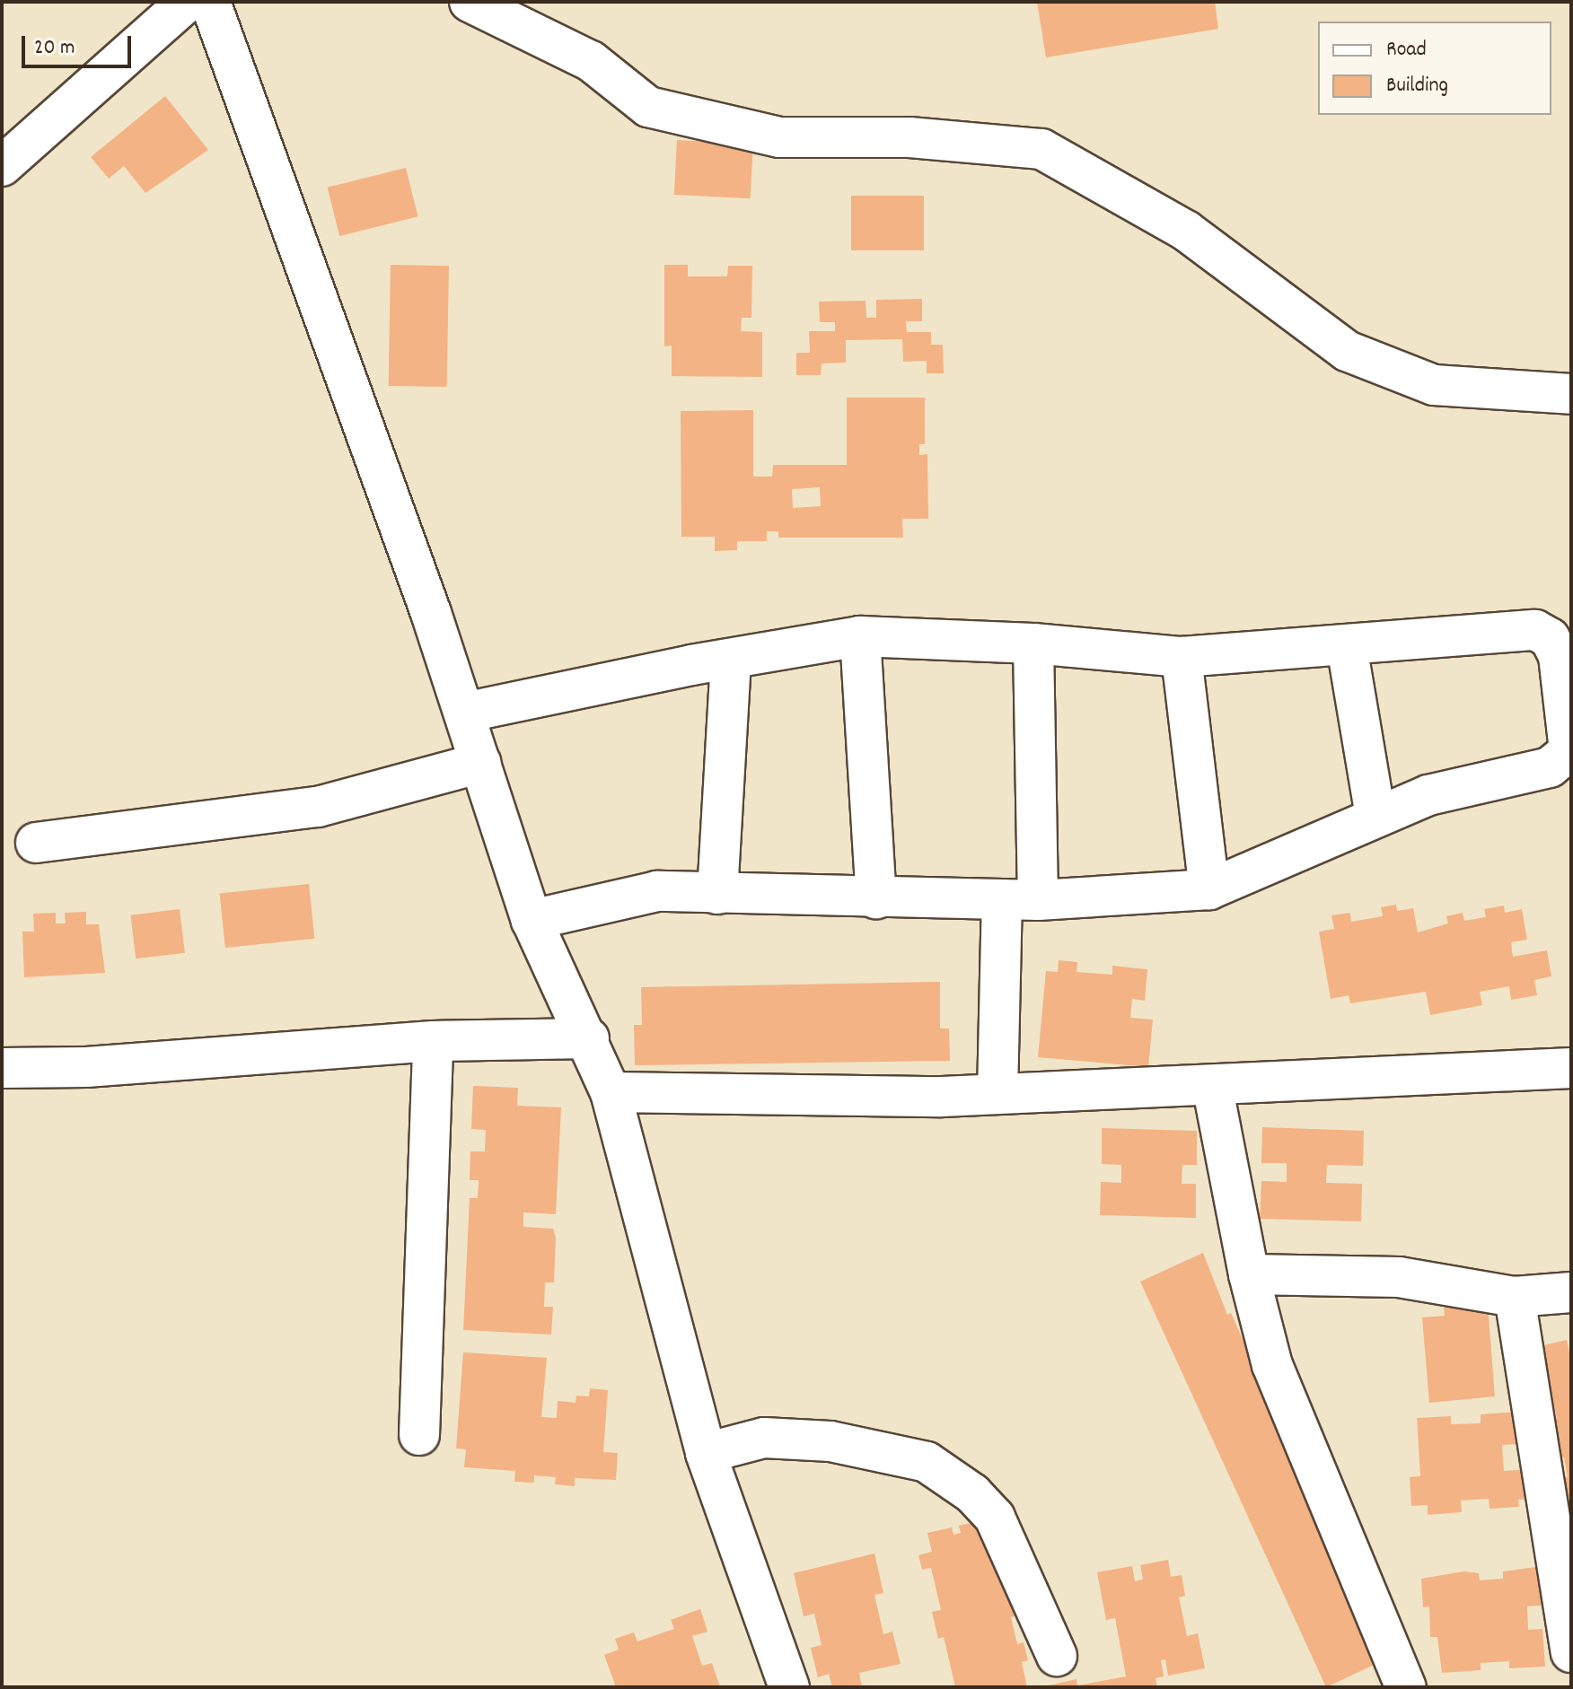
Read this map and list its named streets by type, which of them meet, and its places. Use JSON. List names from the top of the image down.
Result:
{
  "legend": ["Road", "Building"],
  "scale_bar": "20 m"
}
